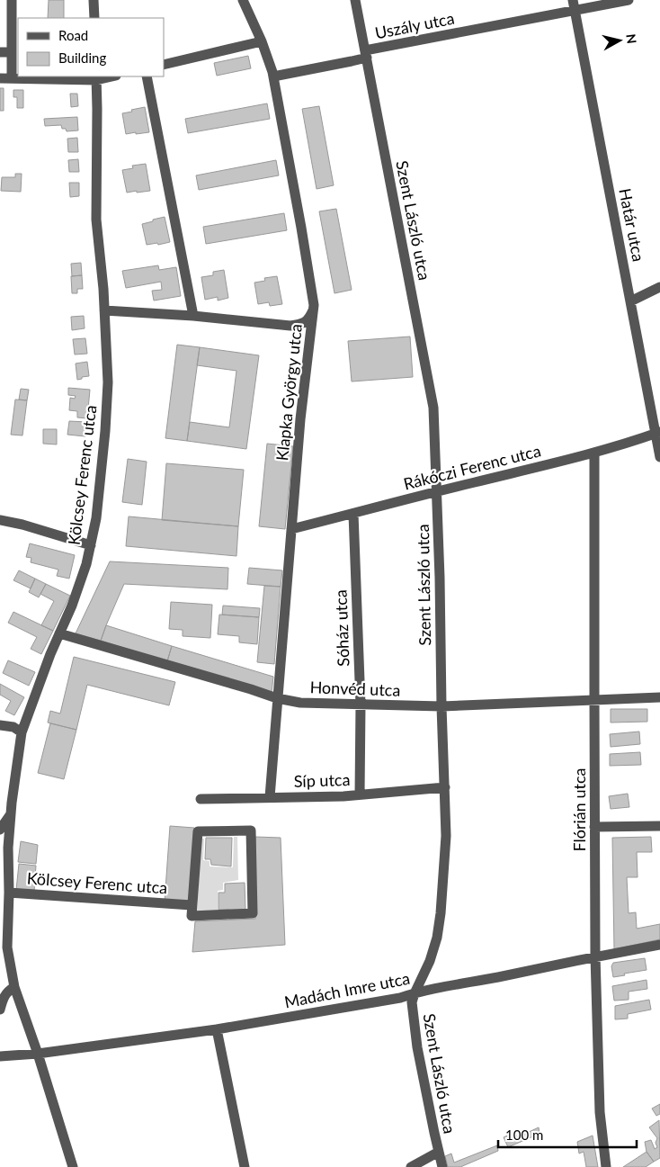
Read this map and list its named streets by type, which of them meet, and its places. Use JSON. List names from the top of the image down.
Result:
{
  "streets": {
    "street": [
      "Uszály utca",
      "Szent László utca",
      "Határ utca",
      "Klapka György utca",
      "Rákóczi Ferenc utca",
      "Kölcsey Ferenc utca",
      "Sóház utca",
      "Honvéd utca",
      "Síp utca",
      "Flórián utca",
      "Madách Imre utca"
    ]
  },
  "crossings": [
    ["Uszály utca", "Szent László utca"],
    ["Uszály utca", "Határ utca"],
    ["Uszály utca", "Klapka György utca"],
    ["Szent László utca", "Rákóczi Ferenc utca"],
    ["Szent László utca", "Honvéd utca"],
    ["Szent László utca", "Síp utca"],
    ["Szent László utca", "Madách Imre utca"],
    ["Határ utca", "Rákóczi Ferenc utca"],
    ["Klapka György utca", "Rákóczi Ferenc utca"],
    ["Klapka György utca", "Honvéd utca"],
    ["Klapka György utca", "Síp utca"],
    ["Rákóczi Ferenc utca", "Sóház utca"],
    ["Rákóczi Ferenc utca", "Flórián utca"],
    ["Kölcsey Ferenc utca", "Honvéd utca"],
    ["Kölcsey Ferenc utca", "Madách Imre utca"],
    ["Sóház utca", "Honvéd utca"],
    ["Sóház utca", "Síp utca"],
    ["Honvéd utca", "Flórián utca"],
    ["Flórián utca", "Madách Imre utca"]
  ],
  "legend": ["Road", "Building"],
  "scale_bar": "100 m",
  "north": "right"
}
